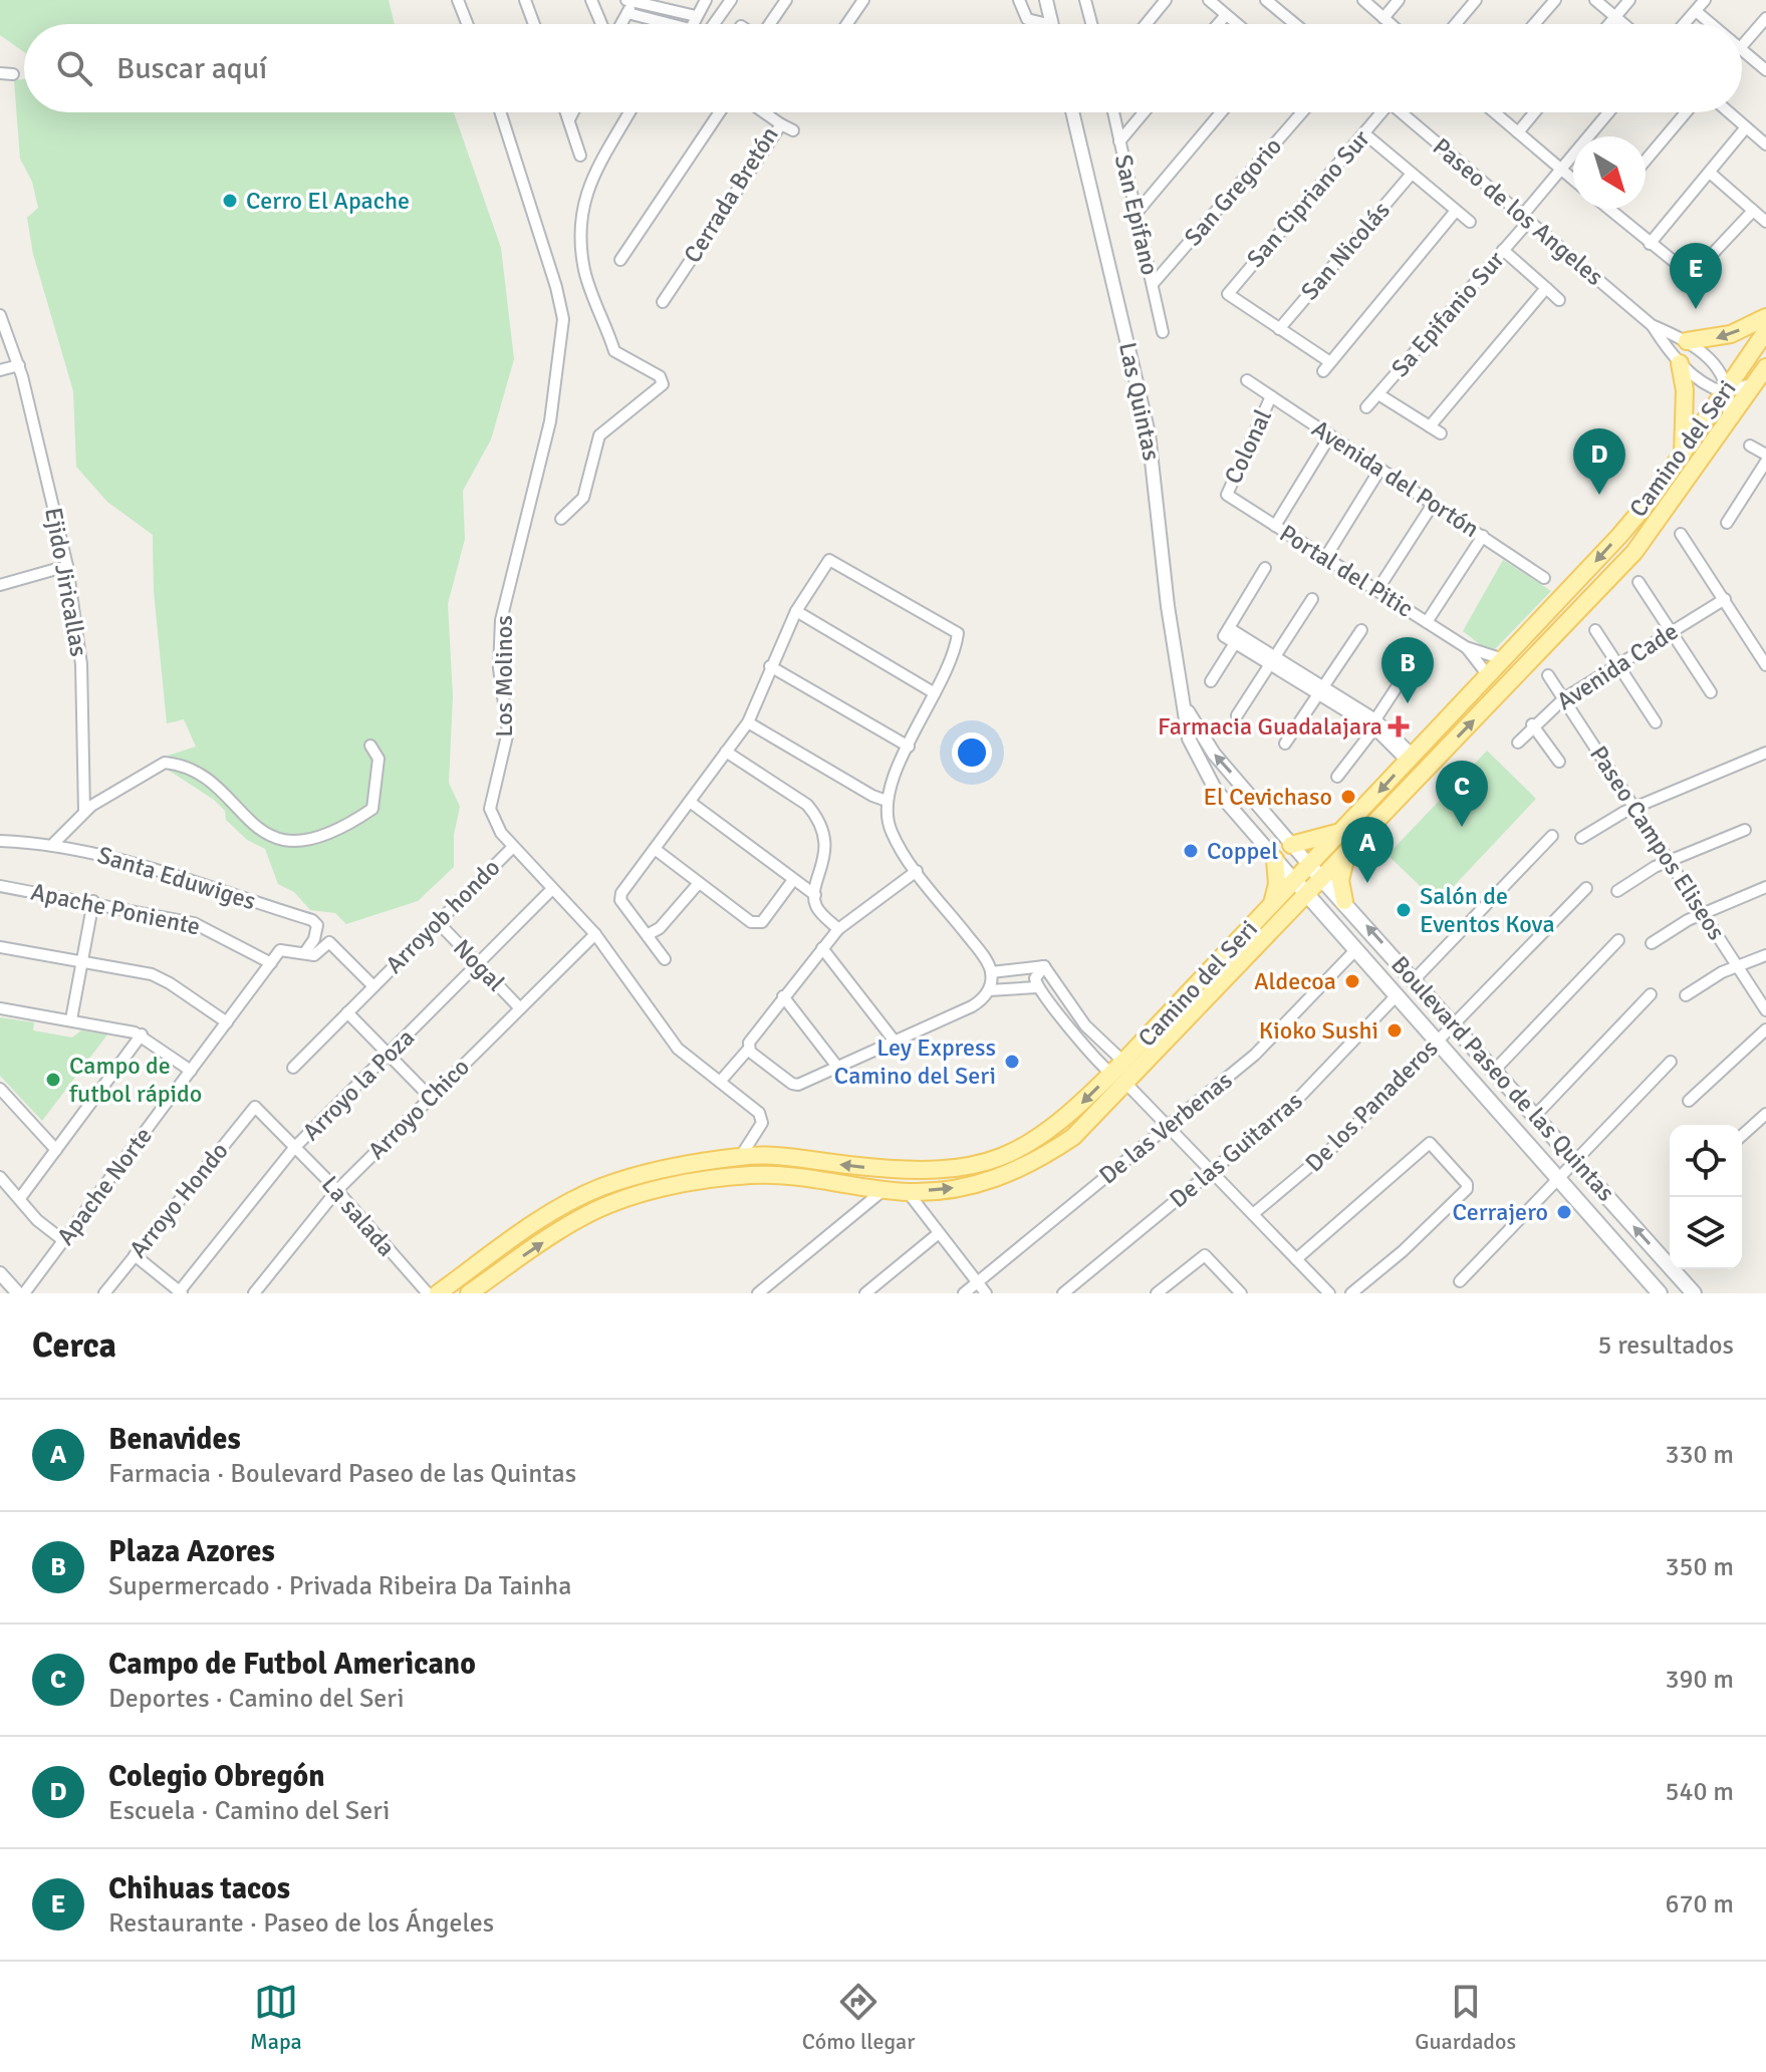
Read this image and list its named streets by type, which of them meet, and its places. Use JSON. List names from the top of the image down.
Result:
{
  "streets": {
    "main road": ["Camino del Seri", "Boulevard Paseo de las Quintas"],
    "street": [
      "San Gregorio",
      "Cerrada Bretón",
      "San Cipriano Sur",
      "Paseo de los Angeles",
      "San Epifano",
      "San Nicolás",
      "Sa Epifanio Sur",
      "Las Quintas",
      "Colonal",
      "Avenida del Portón",
      "Portal del Pitic",
      "Ejido Jiricallas",
      "Avenida Cade",
      "Los Molinos",
      "Paseo Campos Eliseos",
      "Santa Eduwiges",
      "Apache Poniente",
      "Arroyob hondo",
      "Nogal",
      "Arroyo la Poza",
      "De los Panaderos",
      "Arroyo Chico",
      "De las Verbenas",
      "De las Guitarras",
      "Apache Norte",
      "Arroyo Hondo",
      "La salada"
    ]
  },
  "crossings": [
    ["San Gregorio", "San Epifano"],
    ["San Cipriano Sur", "San Nicolás"],
    ["Paseo de los Angeles", "Sa Epifanio Sur"],
    ["Las Quintas", "Camino del Seri"],
    ["Las Quintas", "Boulevard Paseo de las Quintas"],
    ["Colonal", "Avenida del Portón"],
    ["Colonal", "Portal del Pitic"],
    ["Camino del Seri", "Portal del Pitic"],
    ["Camino del Seri", "Los Molinos"],
    ["Camino del Seri", "Boulevard Paseo de las Quintas"],
    ["Avenida Cade", "Paseo Campos Eliseos"],
    ["Los Molinos", "Arroyob hondo"],
    ["Los Molinos", "Arroyo la Poza"],
    ["Los Molinos", "Arroyo Chico"],
    ["Apache Poniente", "Apache Norte"],
    ["Arroyob hondo", "Nogal"],
    ["Nogal", "Arroyo la Poza"],
    ["Nogal", "Arroyo Chico"],
    ["Boulevard Paseo de las Quintas", "De los Panaderos"],
    ["Boulevard Paseo de las Quintas", "De las Verbenas"],
    ["Boulevard Paseo de las Quintas", "De las Guitarras"],
    ["Arroyo la Poza", "La salada"],
    ["Arroyo Chico", "La salada"],
    ["Arroyo Hondo", "La salada"]
  ],
  "places": {
    "other": [
      "Cerro El Apache",
      "El Cevichaso",
      "Coppel",
      "Salón de Eventos Kova",
      "Aldecoa",
      "Kioko Sushi",
      "Ley Express Camino del Seri",
      "Campo de futbol rápido",
      "Cerrajero"
    ],
    "health": ["Farmacia Guadalajara"]
  },
  "north": "bottom right",
  "page": {
    "search": "Buscar aquí",
    "pins": [
      "E",
      "D",
      "B",
      "C",
      "A"
    ],
    "heading": ["Cerca", "5 resultados"],
    "list": [
      {
        "mark": "A",
        "name": "Benavides",
        "note": "Farmacia · Boulevard Paseo de las Quintas",
        "value": "330 m"
      },
      {
        "mark": "B",
        "name": "Plaza Azores",
        "note": "Supermercado · Privada Ribeira Da Tainha",
        "value": "350 m"
      },
      {
        "mark": "C",
        "name": "Campo de Futbol Americano",
        "note": "Deportes · Camino del Seri",
        "value": "390 m"
      },
      {
        "mark": "D",
        "name": "Colegio Obregón",
        "note": "Escuela · Camino del Seri",
        "value": "540 m"
      },
      {
        "mark": "E",
        "name": "Chihuas tacos",
        "note": "Restaurante · Paseo de los Ángeles",
        "value": "670 m"
      }
    ],
    "nav": ["Mapa", "Cómo llegar", "Guardados"]
  }
}
